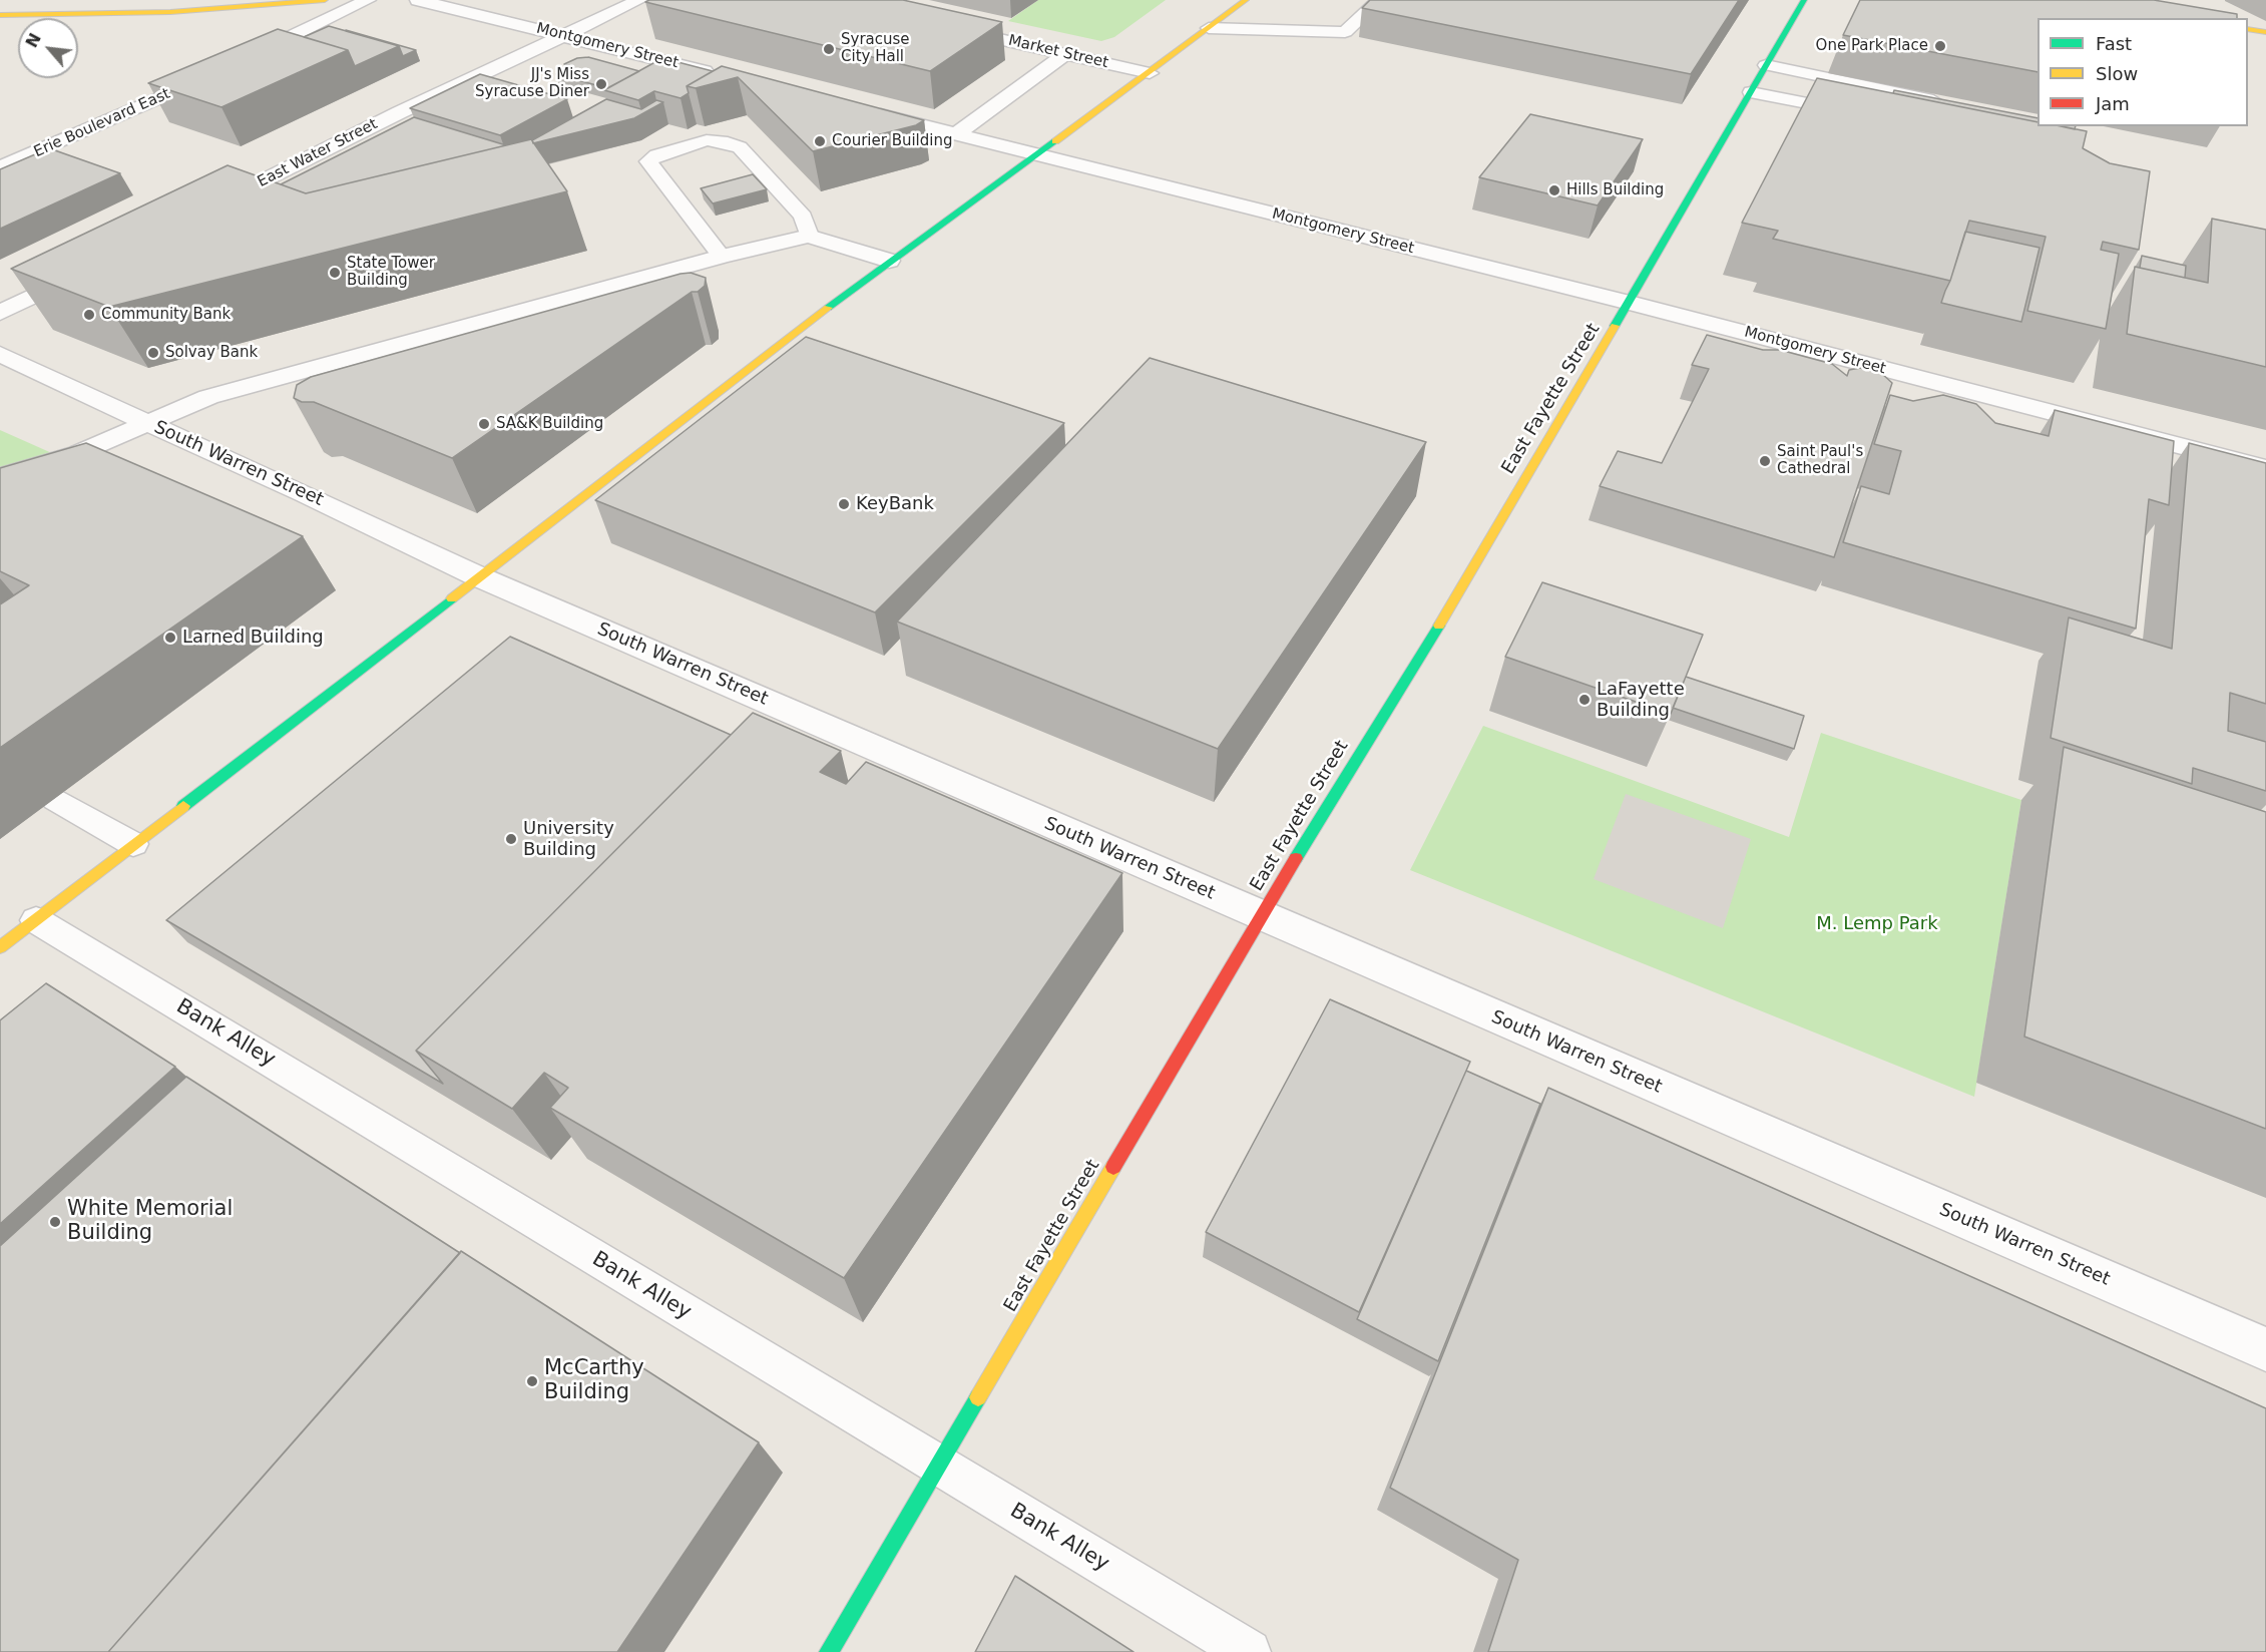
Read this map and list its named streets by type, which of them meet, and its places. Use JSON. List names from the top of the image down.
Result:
{
  "streets": {
    "street": [
      "Montgomery Street",
      "Market Street",
      "Erie Boulevard East",
      "East Water Street",
      "East Fayette Street",
      "South Warren Street"
    ],
    "lane": ["Bank Alley"]
  },
  "crossings": [
    ["Montgomery Street", "East Water Street"],
    ["Montgomery Street", "East Fayette Street"],
    ["East Fayette Street", "South Warren Street"],
    ["East Fayette Street", "Bank Alley"]
  ],
  "parks": ["M. Lemp Park"],
  "places": [
    "One Park Place",
    "Syracuse City Hall",
    "JJ's Miss Syracuse Diner",
    "Courier Building",
    "Hills Building",
    "State Tower Building",
    "Community Bank",
    "Solvay Bank",
    "SA&K Building",
    "Saint Paul's Cathedral",
    "KeyBank",
    "Larned Building",
    "LaFayette Building",
    "University Building",
    "White Memorial Building",
    "McCarthy Building"
  ],
  "legend": ["Fast", "Slow", "Jam"],
  "north": "top left"
}
